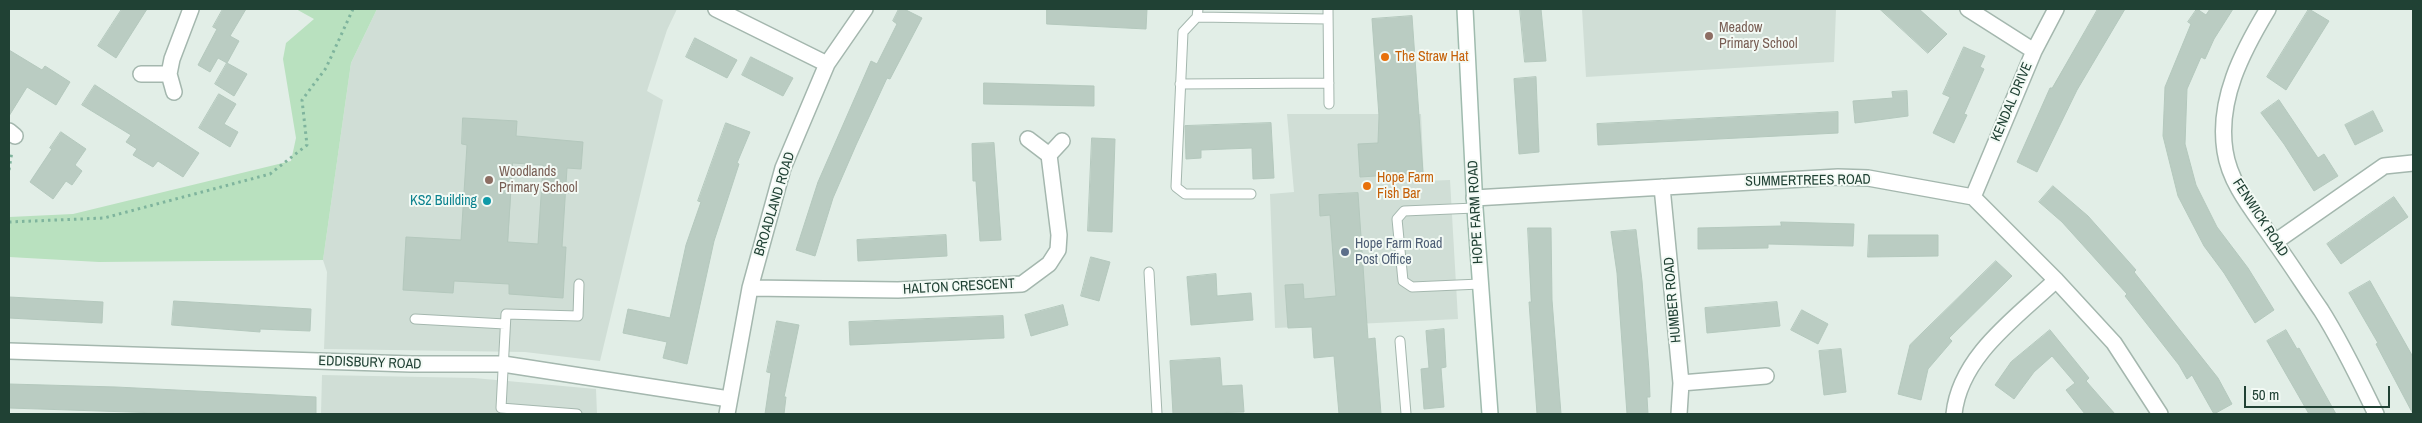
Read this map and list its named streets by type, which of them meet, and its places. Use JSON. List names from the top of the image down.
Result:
{
  "streets": {
    "street": [
      "KENDAL DRIVE",
      "SUMMERTREES ROAD",
      "BROADLAND ROAD",
      "HOPE FARM ROAD",
      "FENWICK ROAD",
      "HALTON CRESCENT",
      "HUMBER ROAD",
      "EDDISBURY ROAD"
    ]
  },
  "crossings": [
    ["KENDAL DRIVE", "SUMMERTREES ROAD"],
    ["SUMMERTREES ROAD", "HOPE FARM ROAD"],
    ["SUMMERTREES ROAD", "HUMBER ROAD"],
    ["BROADLAND ROAD", "HALTON CRESCENT"],
    ["BROADLAND ROAD", "EDDISBURY ROAD"]
  ],
  "places": [
    "Meadow Primary School",
    "The Straw Hat",
    "Woodlands Primary School",
    "Hope Farm Fish Bar",
    "KS2 Building",
    "Hope Farm Road Post Office"
  ],
  "scale_bar": "50 m"
}
